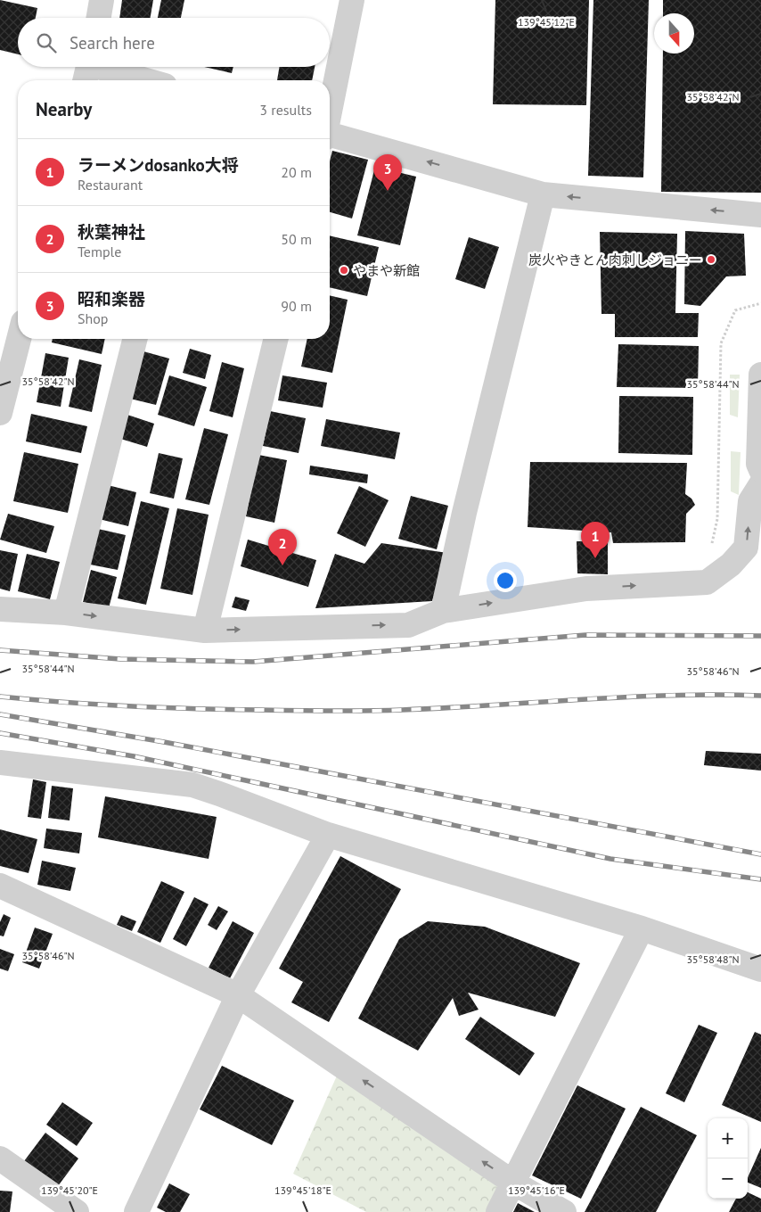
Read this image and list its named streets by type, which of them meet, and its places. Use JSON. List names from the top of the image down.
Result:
{
  "places": ["炭火やきとん肉刺しジョニー", "やまや新館"],
  "north": "bottom",
  "page": {
    "search": "Search here",
    "heading": ["Nearby", "3 results"],
    "list": [
      {
        "mark": "1",
        "name": "ラーメンdosanko大将",
        "note": "Restaurant",
        "value": "20 m"
      },
      {
        "mark": "2",
        "name": "秋葉神社",
        "note": "Temple",
        "value": "50 m"
      },
      {
        "mark": "3",
        "name": "昭和楽器",
        "note": "Shop",
        "value": "90 m"
      }
    ],
    "pins": ["3", "1", "2"],
    "map_buttons": ["+", "−"]
  },
  "coordinates": [
    "139°45'12\"E",
    "35°58'42\"N",
    "35°58'44\"N",
    "35°58'46\"N",
    "35°58'48\"N",
    "139°45'20\"E",
    "139°45'18\"E",
    "139°45'16\"E"
  ]
}
